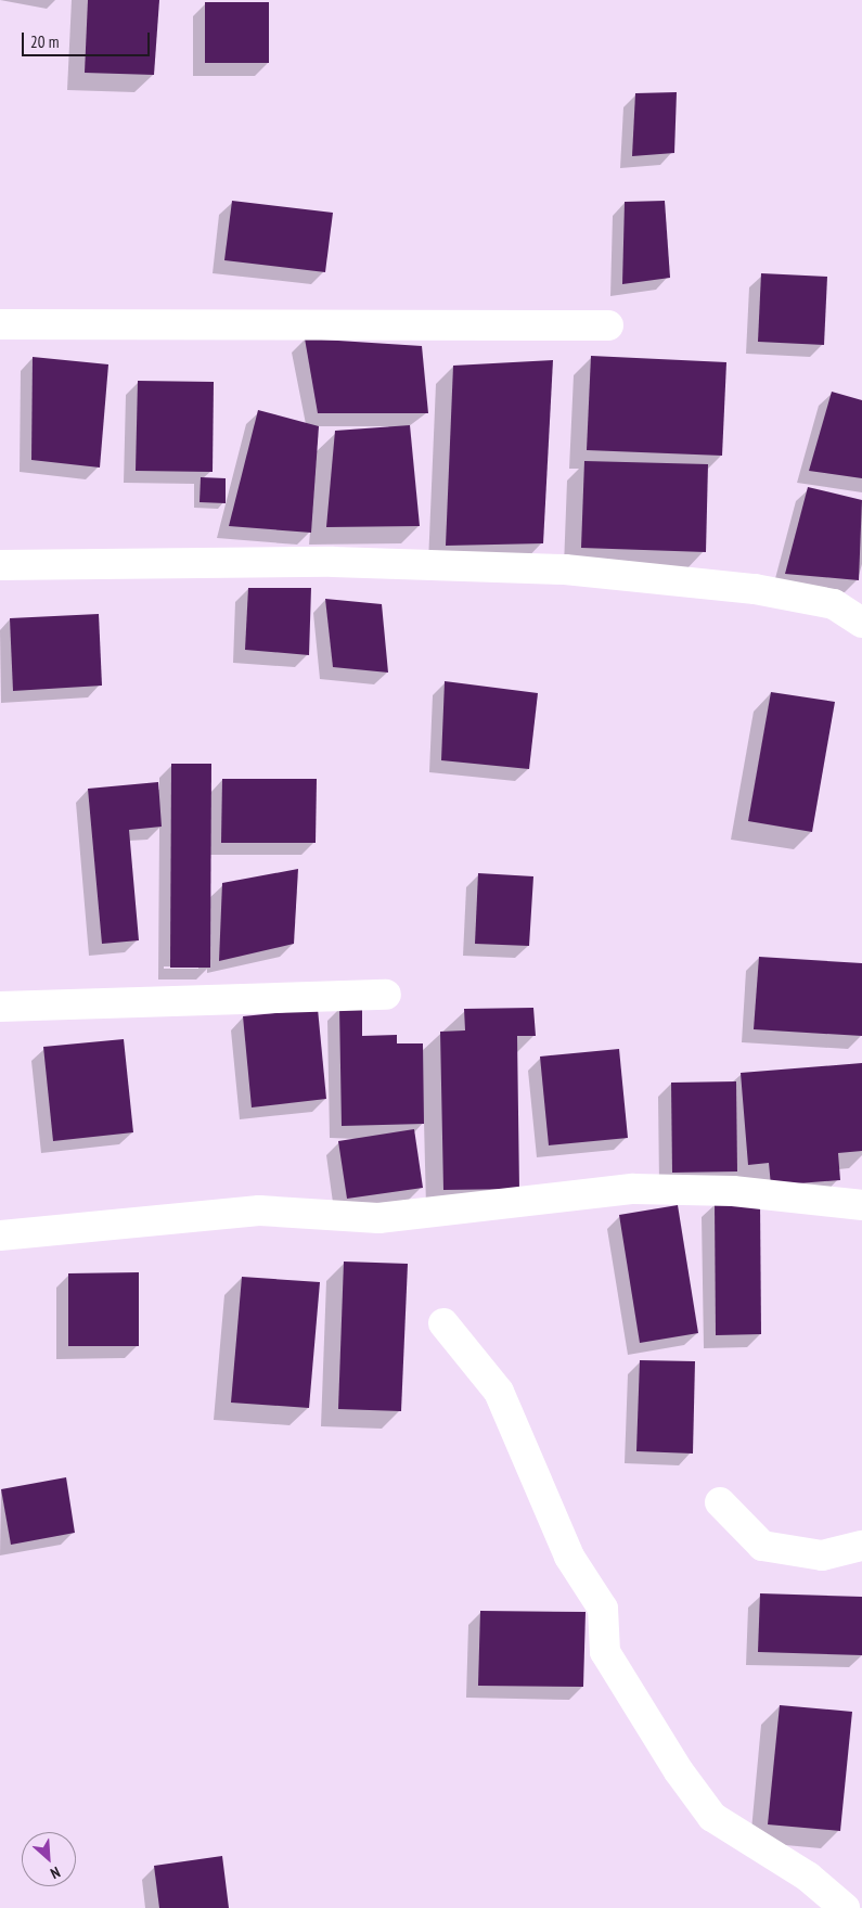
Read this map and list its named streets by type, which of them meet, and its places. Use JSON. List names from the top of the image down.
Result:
{
  "scale_bar": "20 m",
  "north": "bottom right"
}
